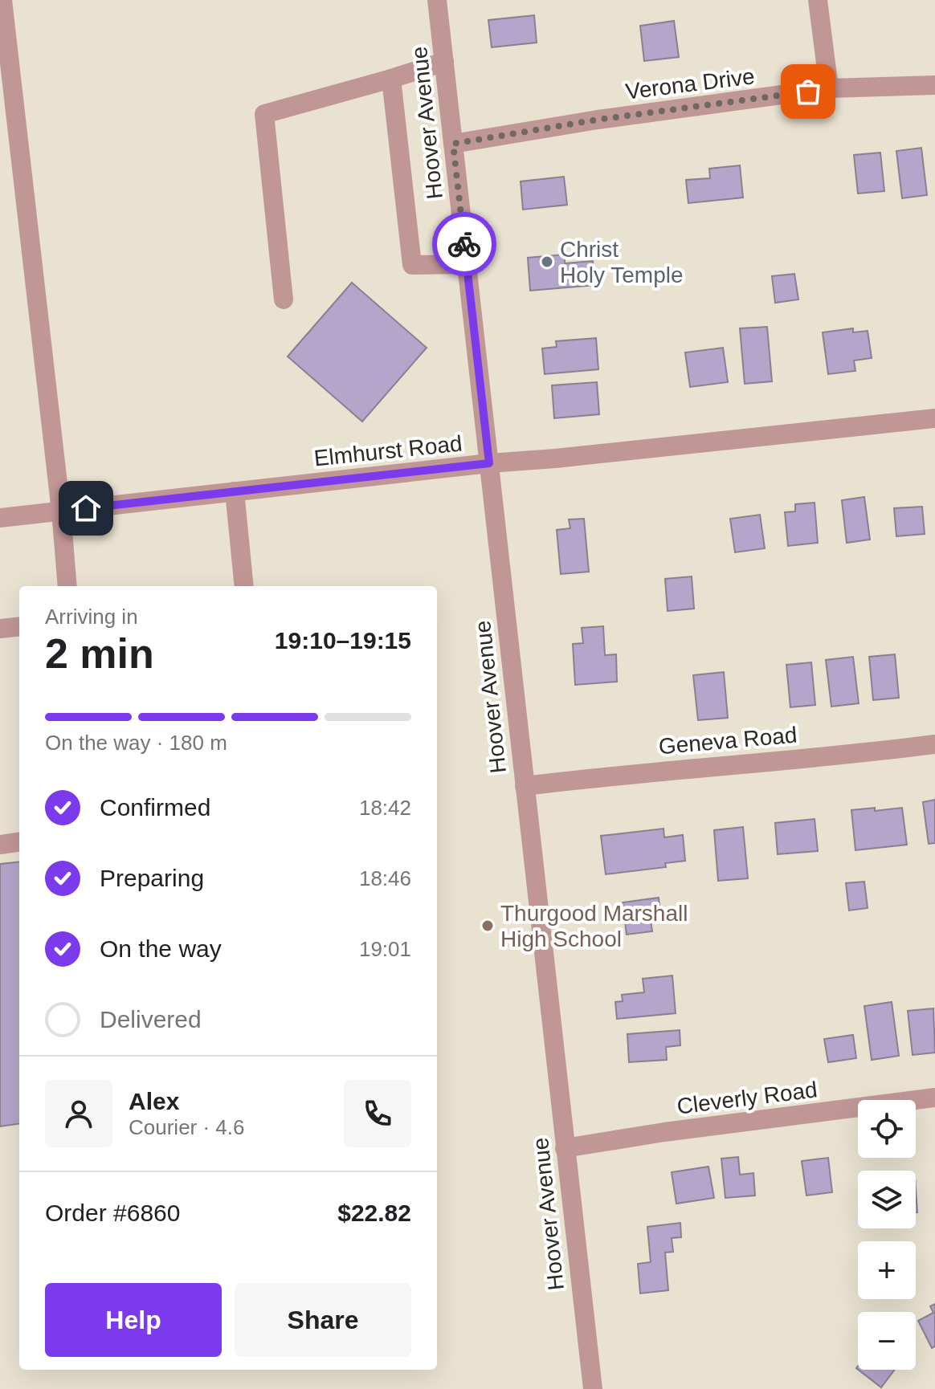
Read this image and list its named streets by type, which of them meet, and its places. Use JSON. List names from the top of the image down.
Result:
{
  "streets": {
    "street": [
      "Verona Drive",
      "Hoover Avenue",
      "Elmhurst Road",
      "Geneva Road",
      "Cleverly Road"
    ]
  },
  "crossings": [
    ["Verona Drive", "Hoover Avenue"],
    ["Hoover Avenue", "Elmhurst Road"],
    ["Hoover Avenue", "Geneva Road"],
    ["Hoover Avenue", "Cleverly Road"]
  ],
  "places": ["Christ Holy Temple", "Thurgood Marshall High School"],
  "page": {
    "heading": ["2 min", "Arriving in", "19:10–19:15"],
    "panel": [
      "Alex",
      "Courier · 4.6",
      "Order #6860",
      "$22.82"
    ],
    "bar": "On the way · 180 m",
    "list": [
      ["Confirmed", "18:42"],
      ["Preparing", "18:46"],
      ["On the way", "19:01"],
      "Delivered"
    ],
    "map_buttons": ["+", "−"],
    "buttons": ["Help", "Share"]
  }
}
